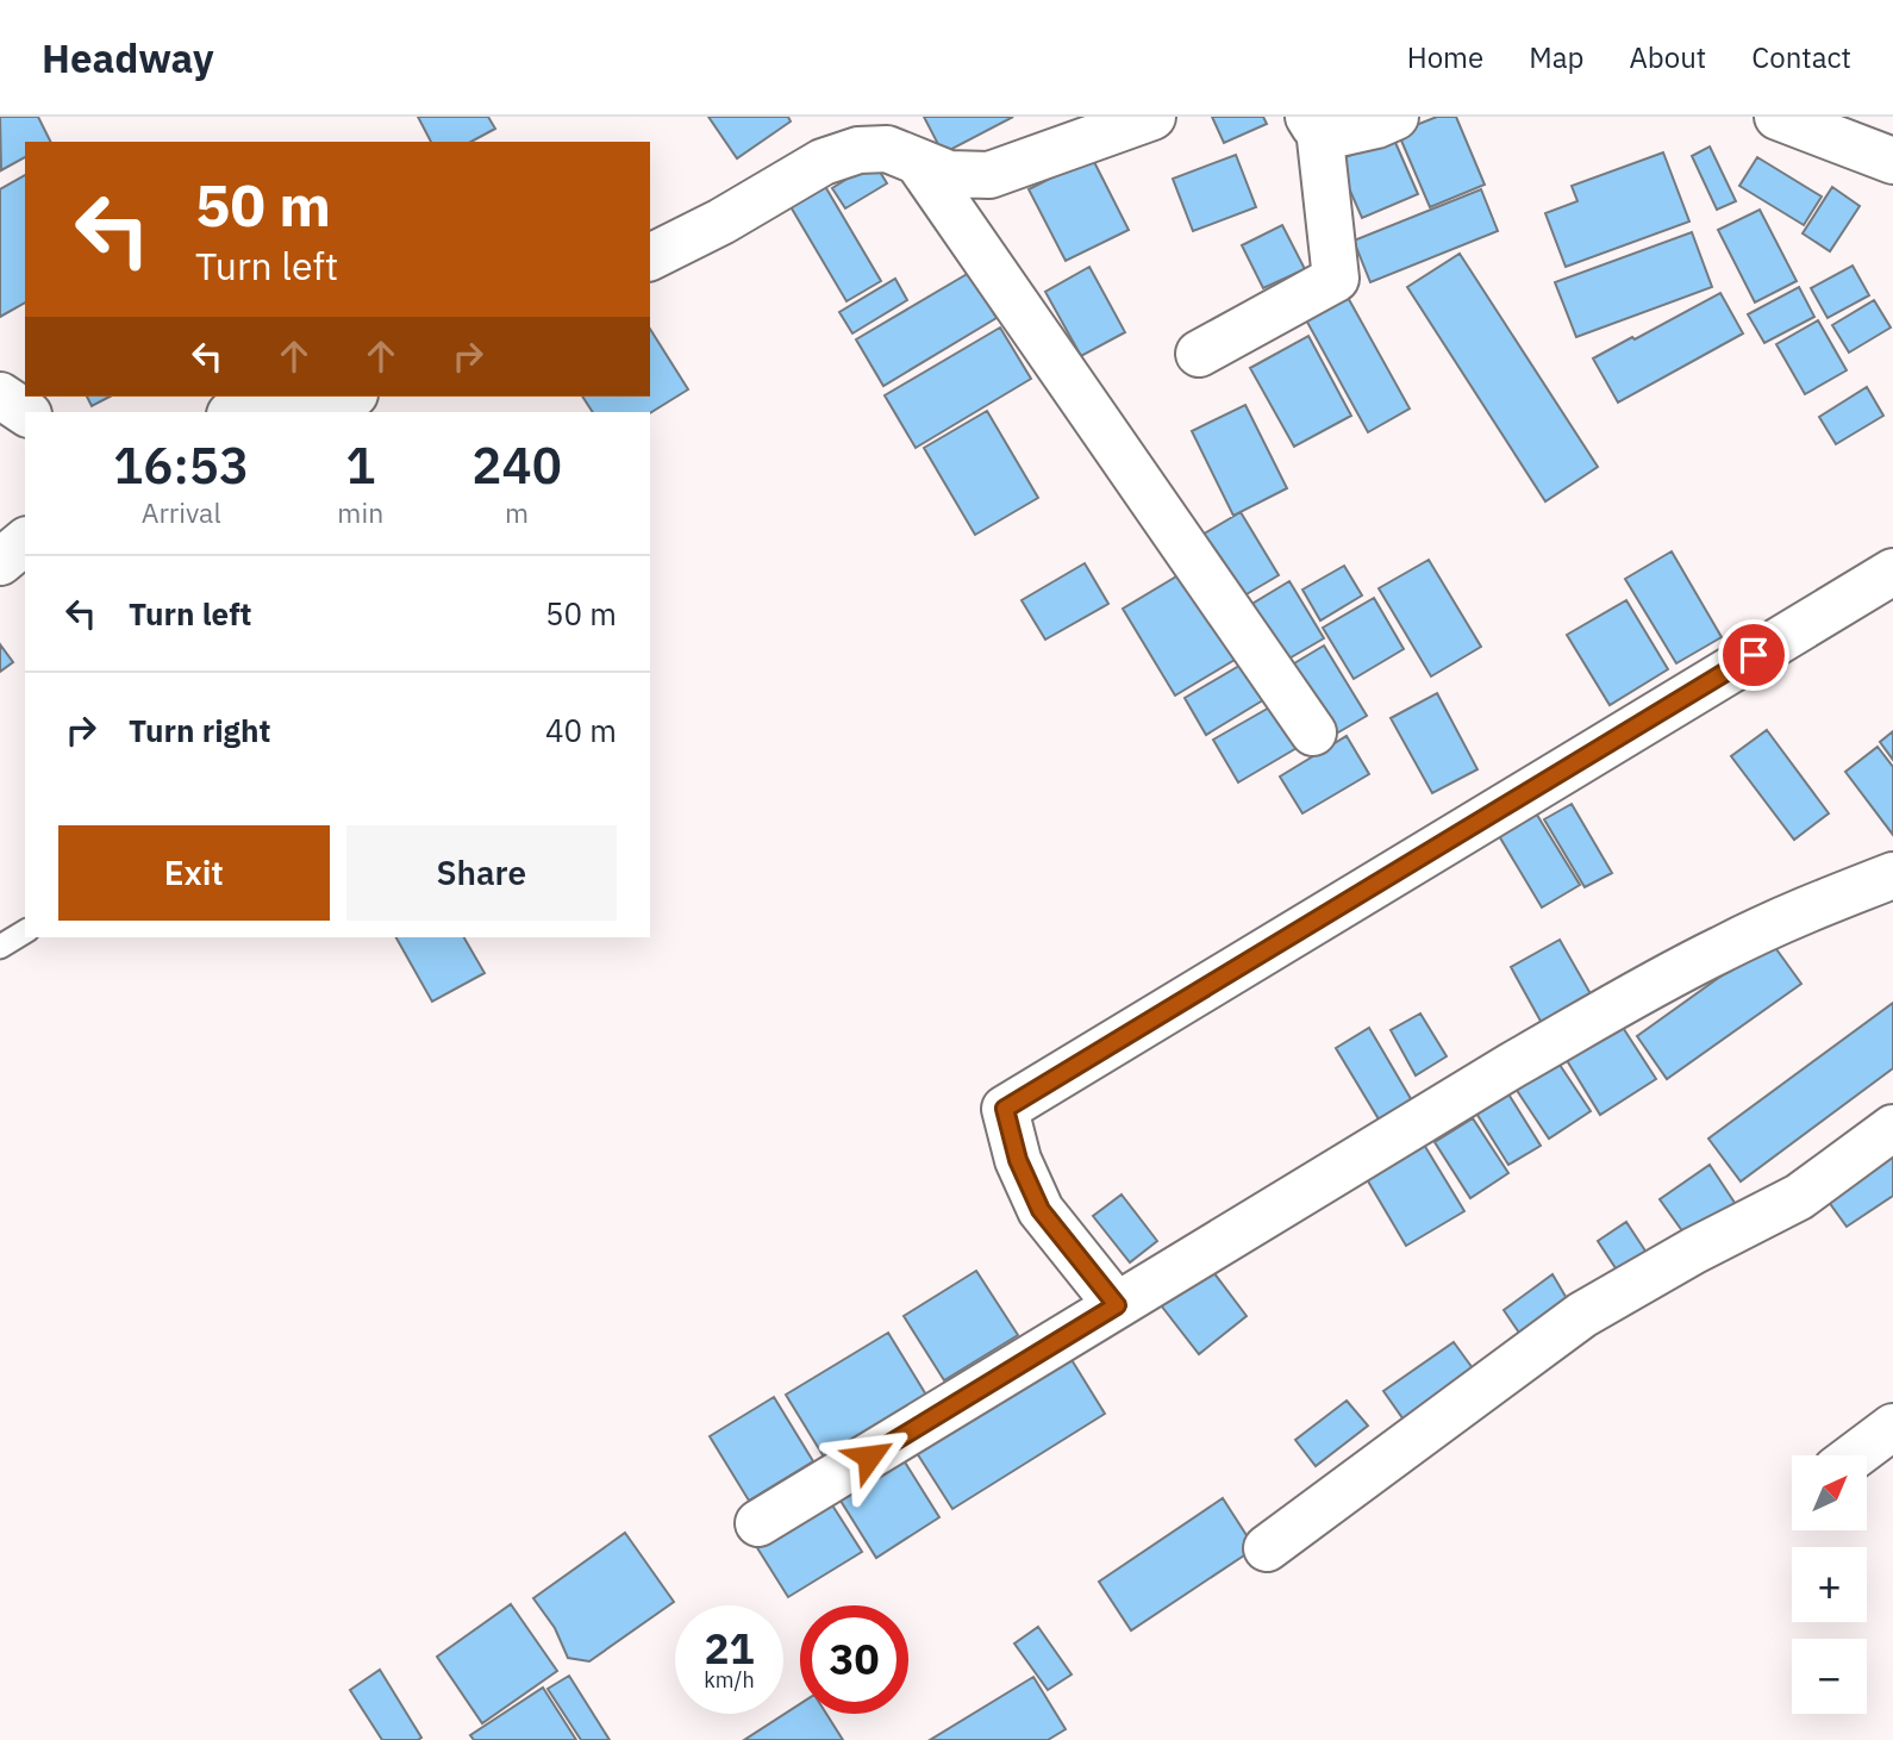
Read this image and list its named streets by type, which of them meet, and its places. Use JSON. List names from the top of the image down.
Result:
{
  "north": "top right",
  "page": {
    "header": "Headway",
    "nav": [
      "Home",
      "Map",
      "About",
      "Contact"
    ],
    "turn": ["50 m", "Turn left"],
    "eta": [
      "16:53",
      "Arrival",
      "1",
      "min",
      "240",
      "m"
    ],
    "list": [
      {
        "name": "Turn left",
        "value": "50 m"
      },
      {
        "name": "Turn right",
        "value": "40 m"
      }
    ],
    "buttons": ["Exit", "Share"],
    "map_buttons": ["+", "−"],
    "speed": "21 km/h",
    "limit": "30"
  }
}
